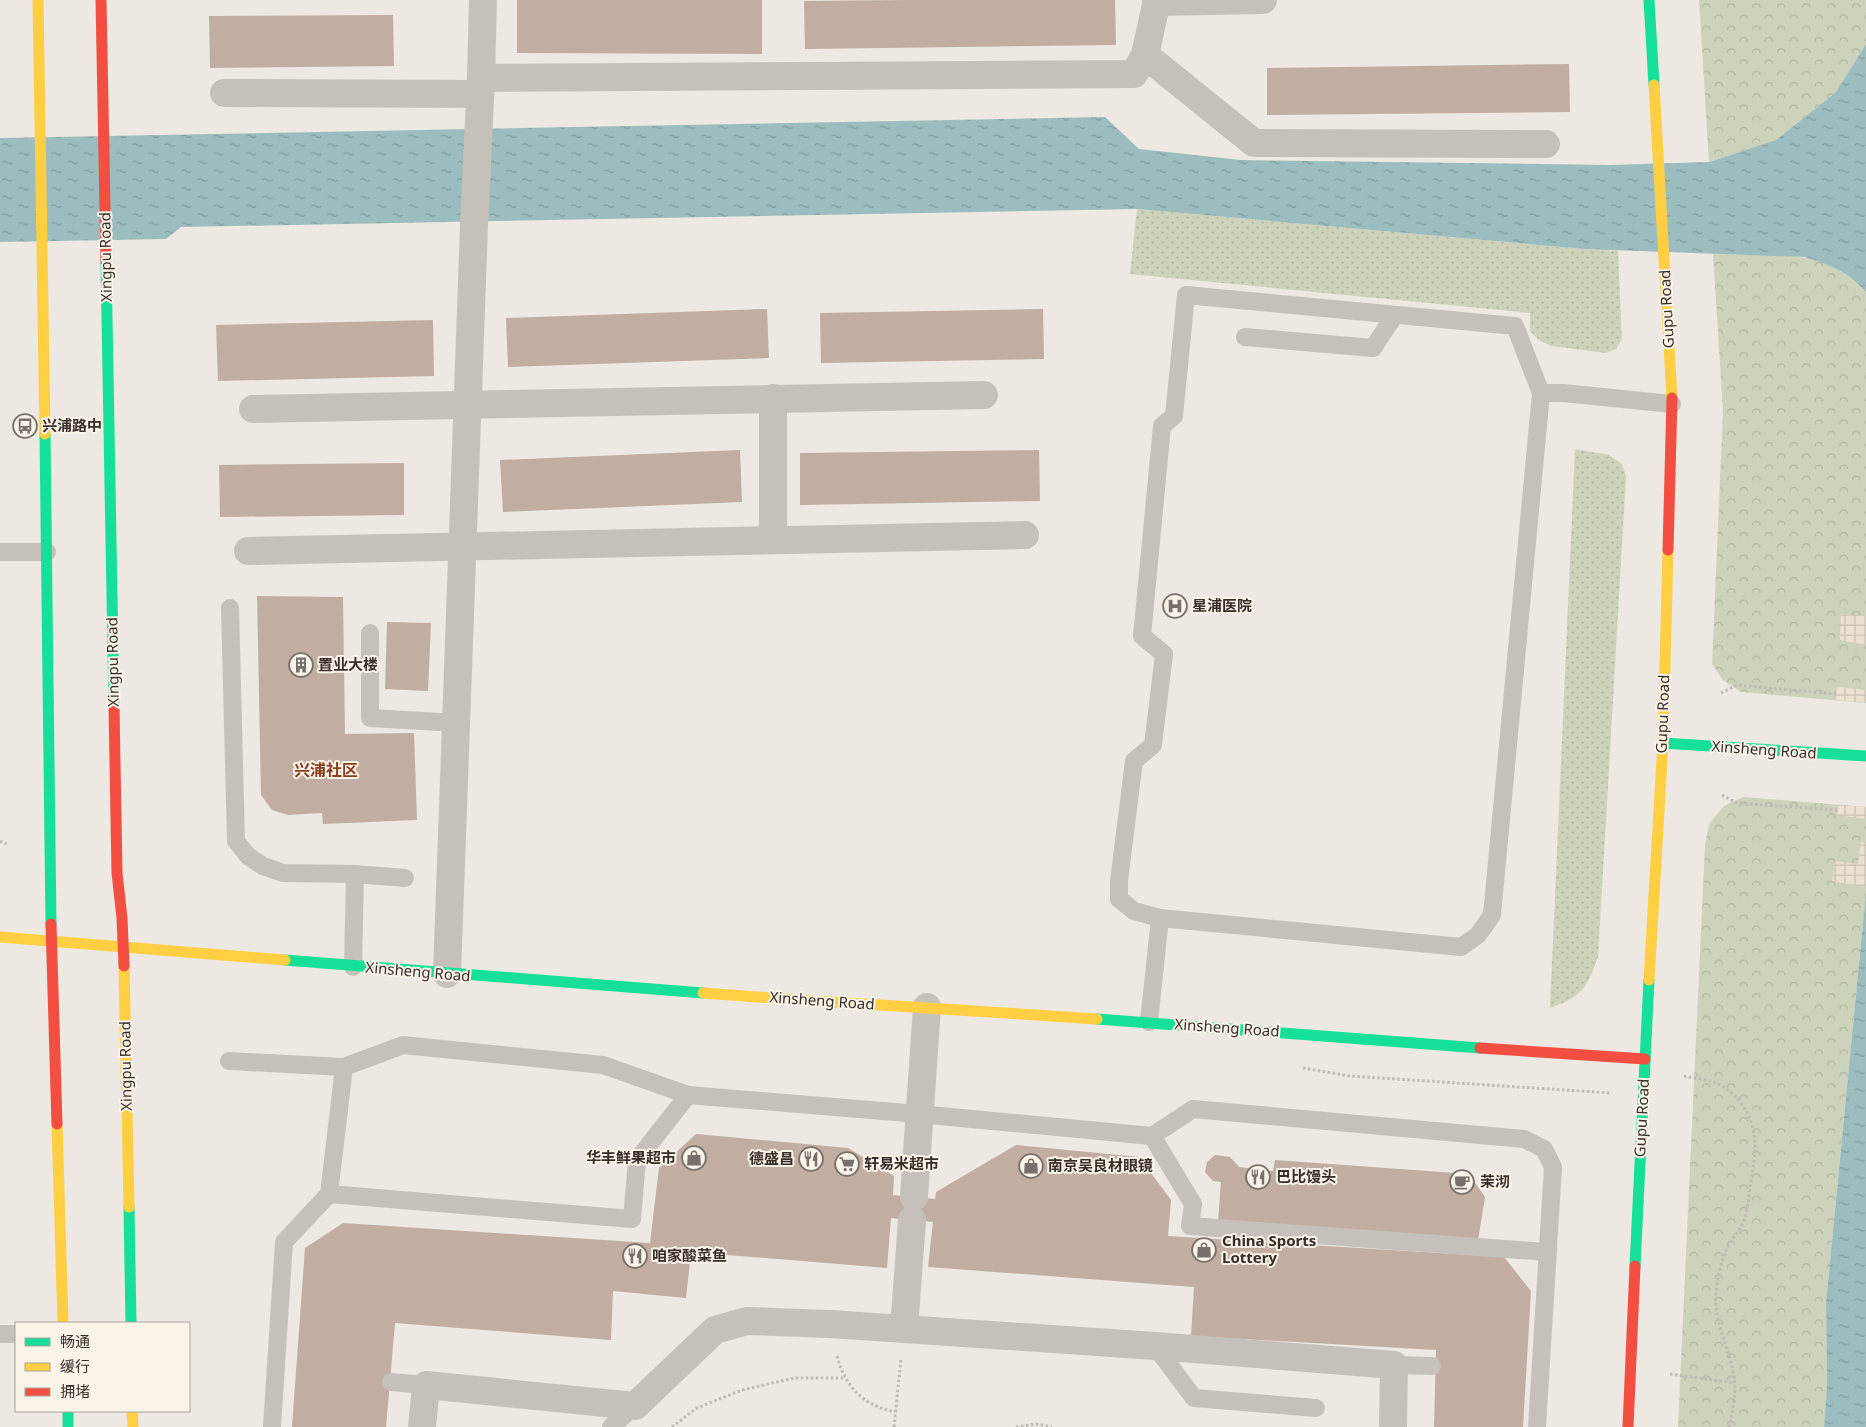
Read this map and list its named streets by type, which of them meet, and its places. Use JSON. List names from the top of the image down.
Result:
{
  "streets": {
    "street": ["Xingpu Road", "Gupu Road", "Xinsheng Road"]
  },
  "crossings": [
    ["Xingpu Road", "Xinsheng Road"],
    ["Gupu Road", "Xinsheng Road"]
  ],
  "districts": ["兴浦社区"],
  "places": {
    "bus stop": ["兴浦路中"],
    "hospital": ["星浦医院"],
    "building": ["置业大楼"],
    "shop": ["华丰鲜果超市", "南京吴良材眼镜", "China Sports Lottery"],
    "restaurant": ["德盛昌", "巴比馒头", "咱家酸菜鱼"],
    "supermarket": ["轩易米超市"],
    "cafe": ["茉沏"]
  },
  "legend": ["畅通", "缓行", "拥堵"]
}
